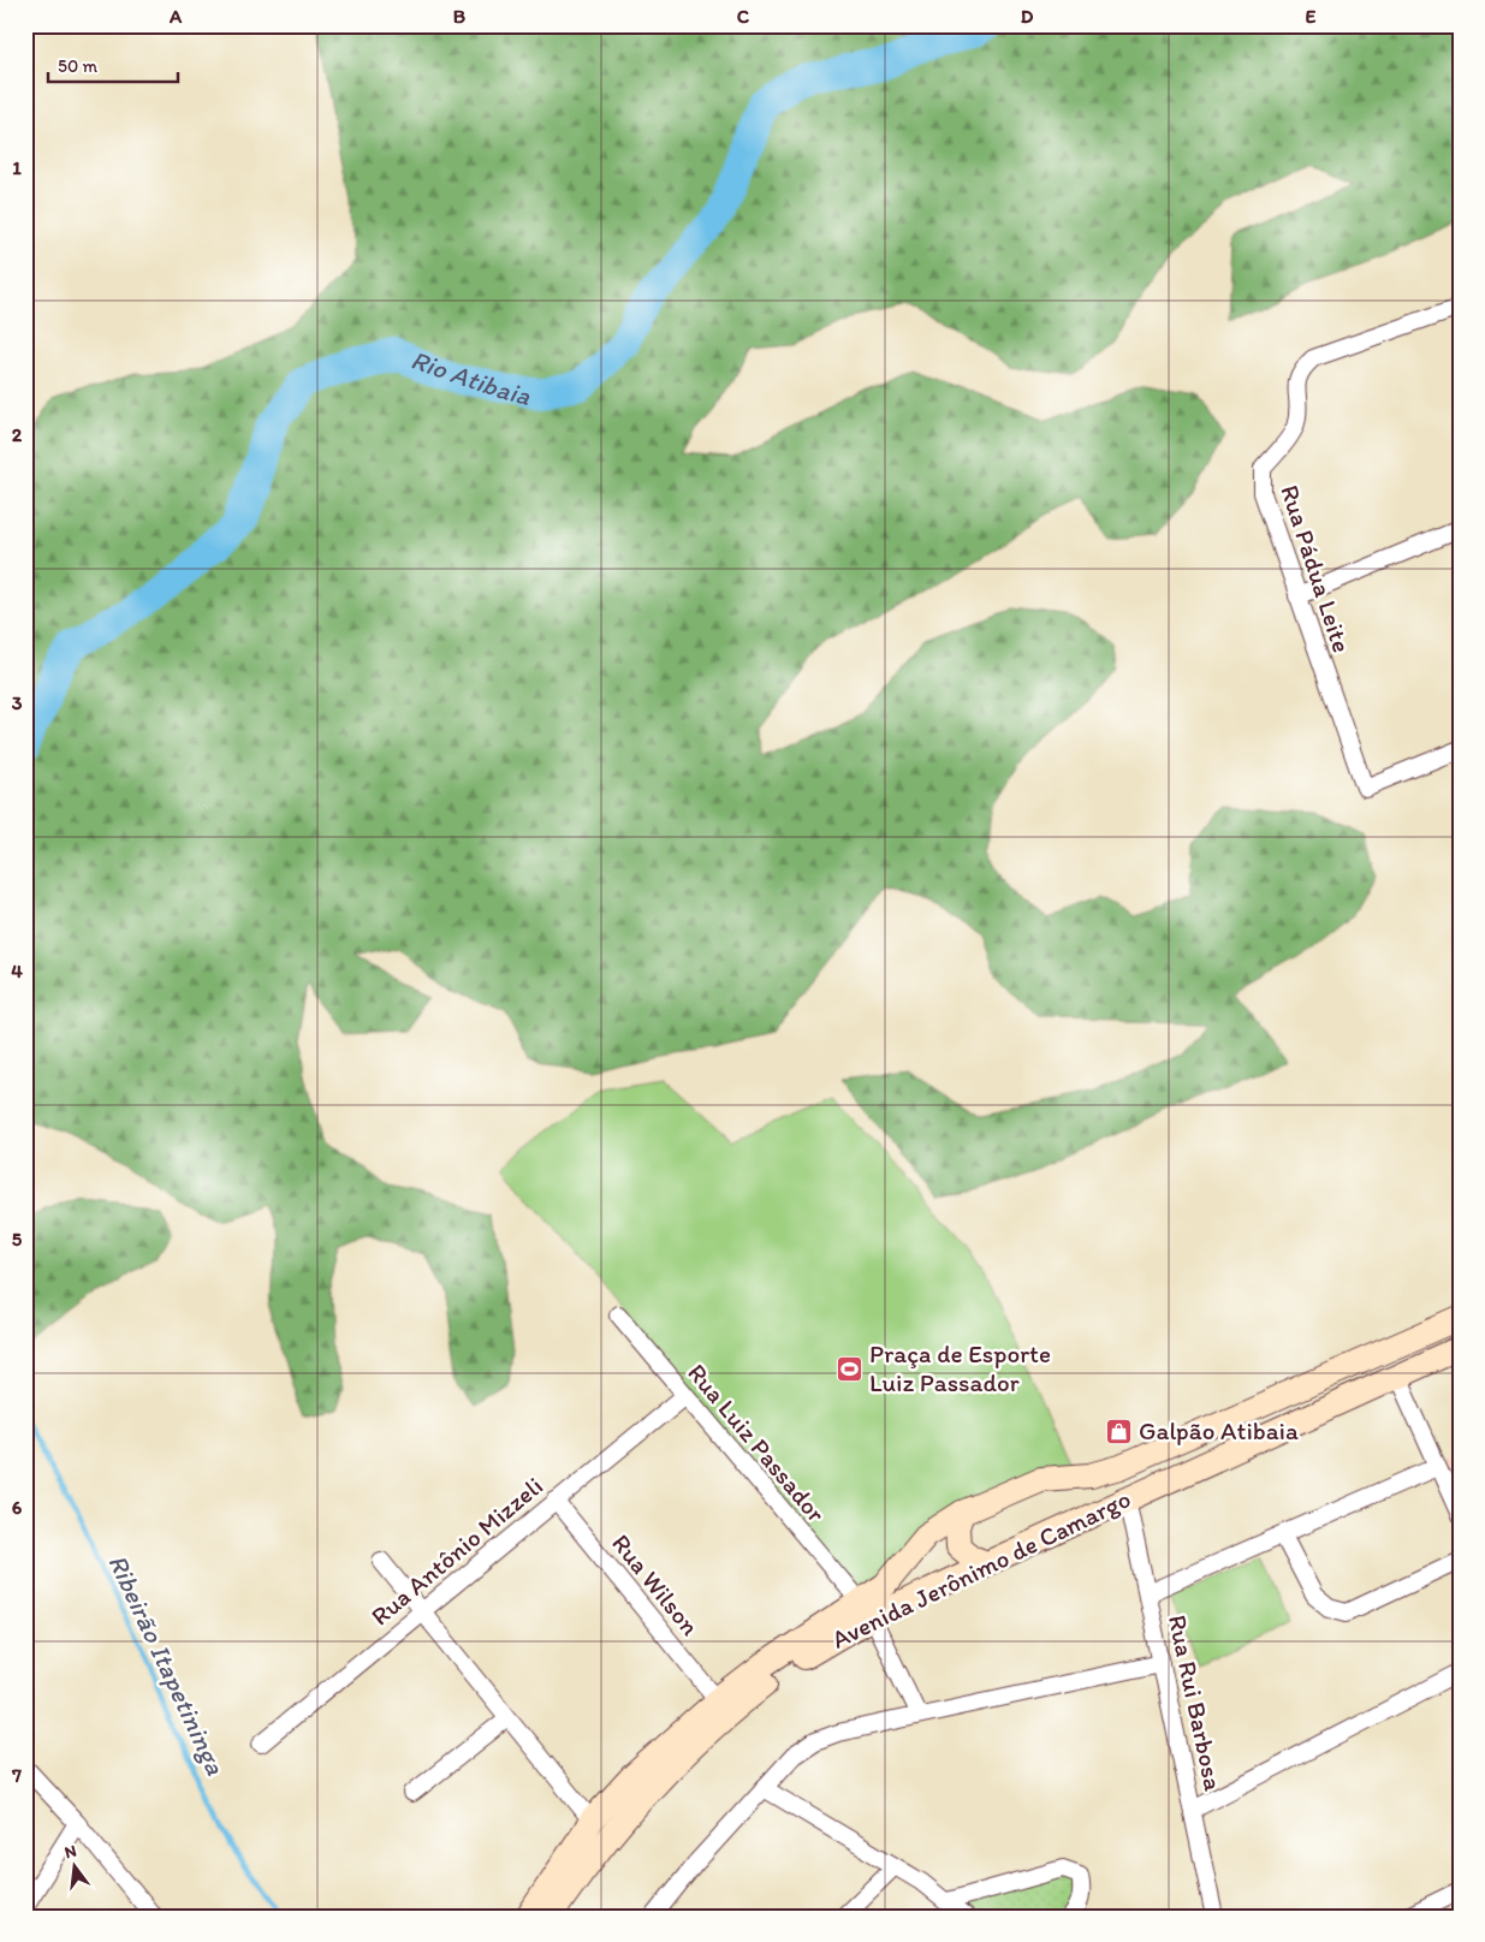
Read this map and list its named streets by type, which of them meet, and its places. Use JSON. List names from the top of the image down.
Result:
{
  "streets": {
    "main road": ["Avenida Jerônimo de Camargo"],
    "street": [
      "Rua Pádua Leite",
      "Rua Luiz Passador",
      "Rua Antônio Mizzeli",
      "Rua Wilson",
      "Rua Rui Barbosa"
    ]
  },
  "crossings": [
    ["Rua Luiz Passador", "Rua Antônio Mizzeli"],
    ["Rua Luiz Passador", "Avenida Jerônimo de Camargo"],
    ["Rua Antônio Mizzeli", "Rua Wilson"],
    ["Avenida Jerônimo de Camargo", "Rua Rui Barbosa"]
  ],
  "water": ["Rio Atibaia", "Ribeirão Itapetininga"],
  "places": {
    "sports": ["Praça de Esporte Luiz Passador"],
    "shop": ["Galpão Atibaia"]
  },
  "scale_bar": "50 m",
  "north": "top",
  "grid": {
    "columns": [
      "A",
      "B",
      "C",
      "D",
      "E"
    ],
    "rows": [
      "1",
      "2",
      "3",
      "4",
      "5",
      "6",
      "7"
    ]
  }
}
